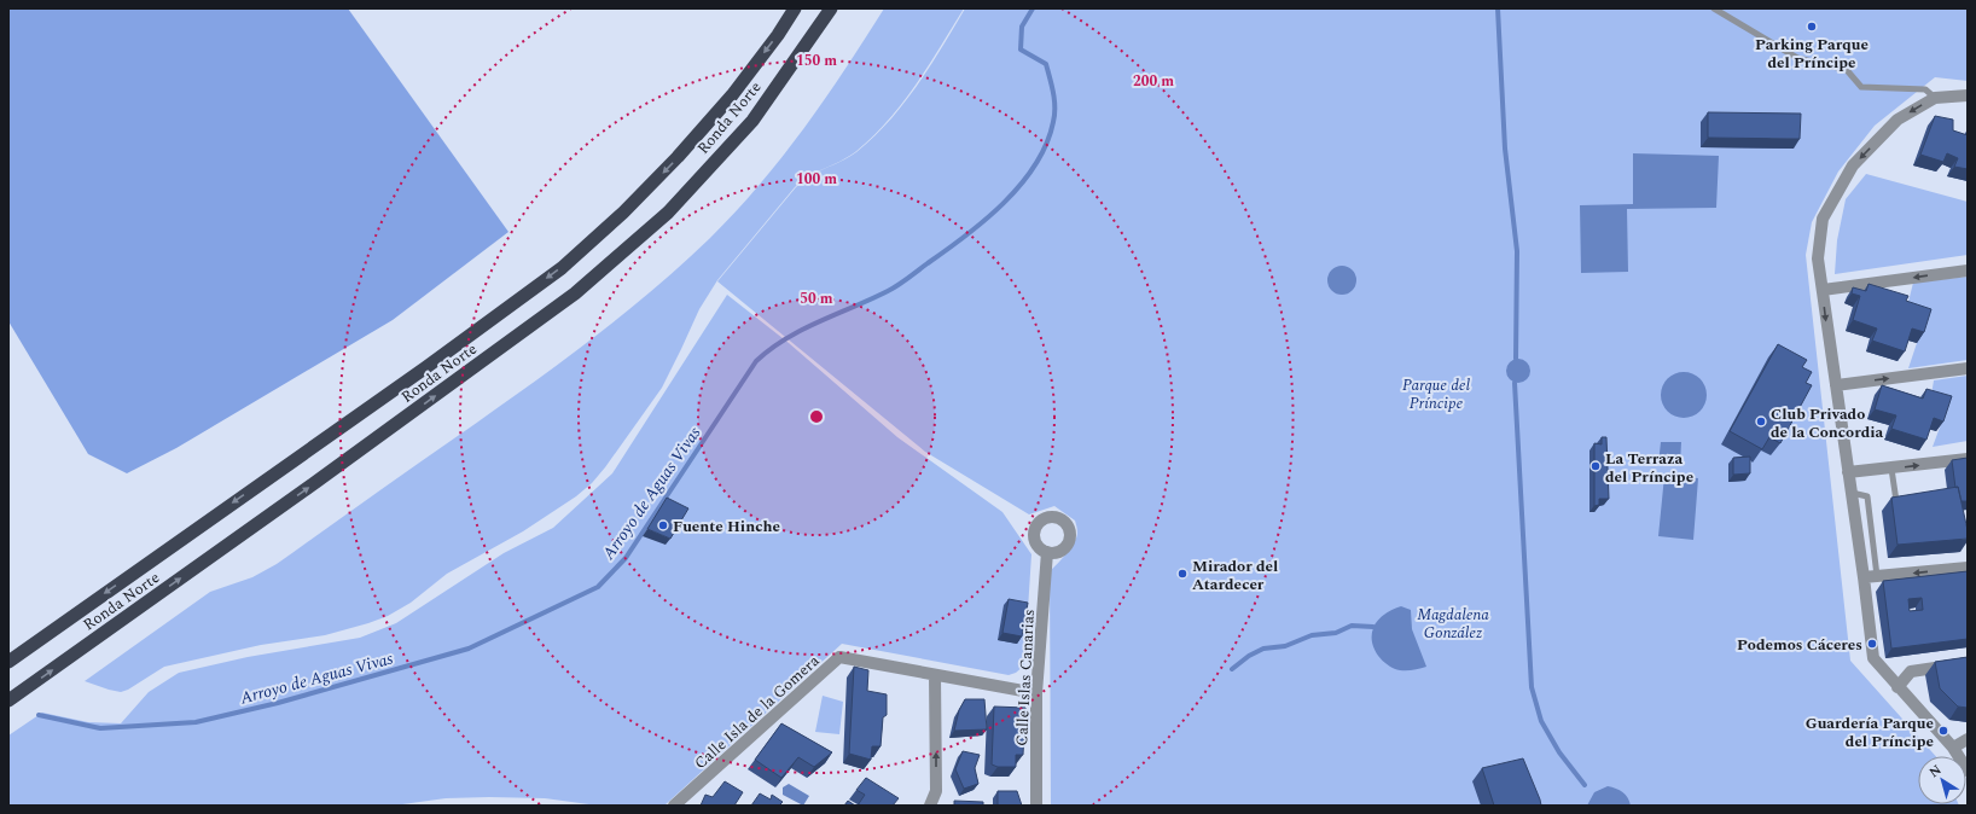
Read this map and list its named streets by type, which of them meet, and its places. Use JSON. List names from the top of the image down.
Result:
{
  "streets": {
    "highway": ["Ronda Norte"],
    "street": ["Calle Islas Canarias", "Calle Isla de la Gomera"]
  },
  "crossings": [
    ["Calle Islas Canarias", "Calle Isla de la Gomera"]
  ],
  "water": ["Arroyo de Aguas Vivas"],
  "parks": ["Parque del Príncipe", "Magdalena González"],
  "places": [
    "Parking Parque del Príncipe",
    "Club Privado de la Concordia",
    "La Terraza del Príncipe",
    "Fuente Hinche",
    "Mirador del Atardecer",
    "Podemos Cáceres",
    "Guardería Parque del Príncipe"
  ],
  "north": "top left",
  "rings": [
    "150 m",
    "200 m",
    "100 m",
    "50 m"
  ]
}
